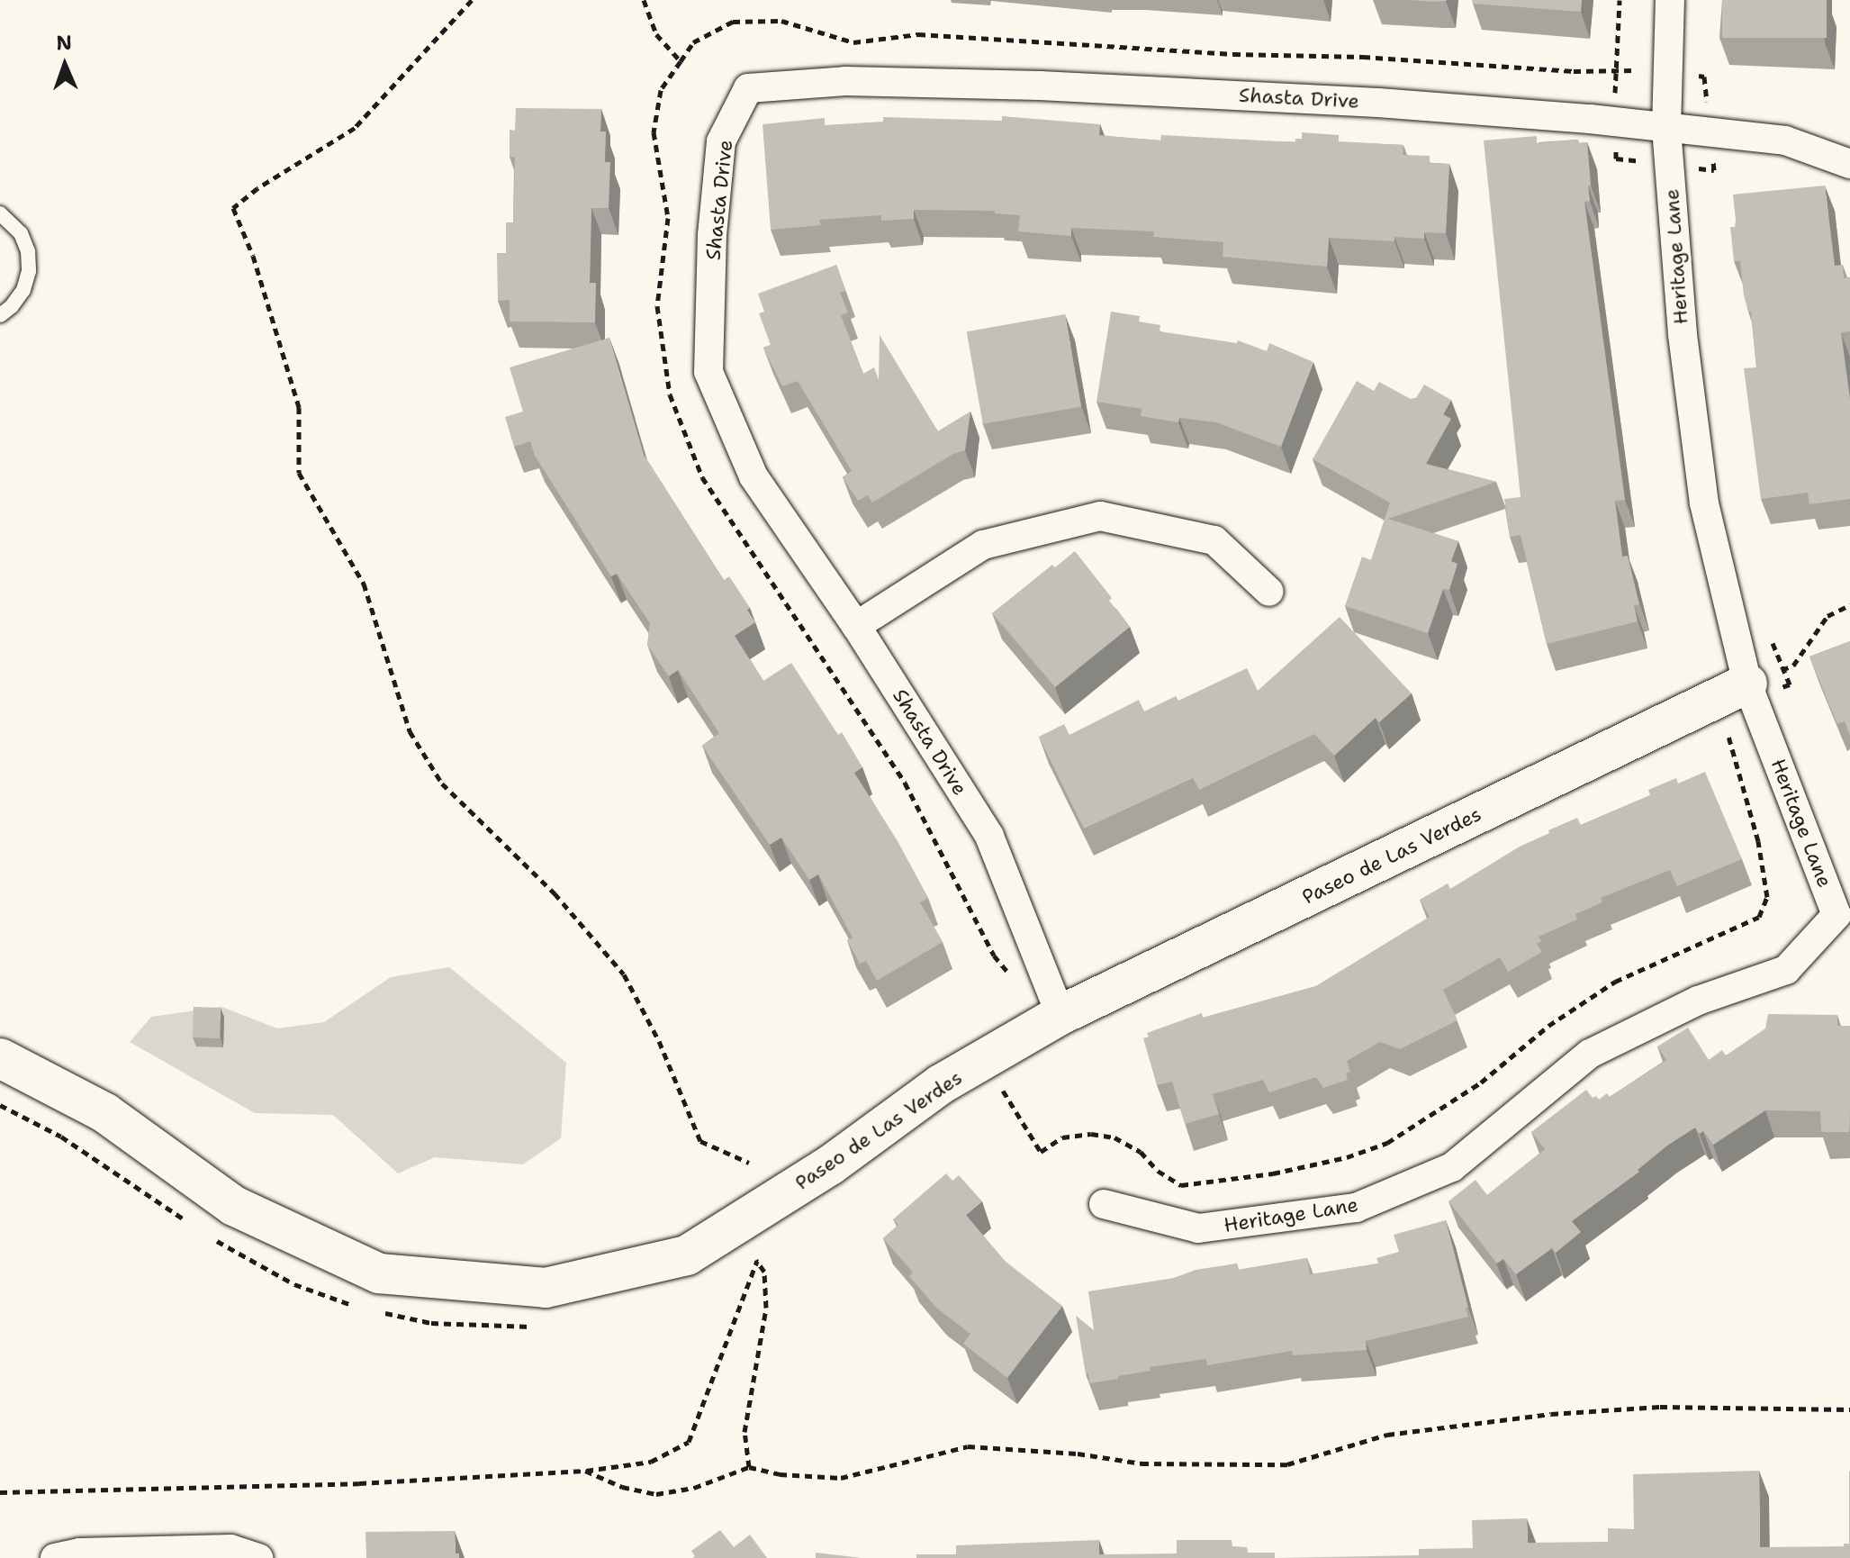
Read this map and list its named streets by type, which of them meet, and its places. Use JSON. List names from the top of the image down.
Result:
{
  "streets": {
    "street": ["Shasta Drive", "Heritage Lane", "Paseo de Las Verdes"]
  },
  "crossings": [
    ["Shasta Drive", "Heritage Lane"],
    ["Shasta Drive", "Paseo de Las Verdes"],
    ["Heritage Lane", "Paseo de Las Verdes"]
  ],
  "north": "top"
}
